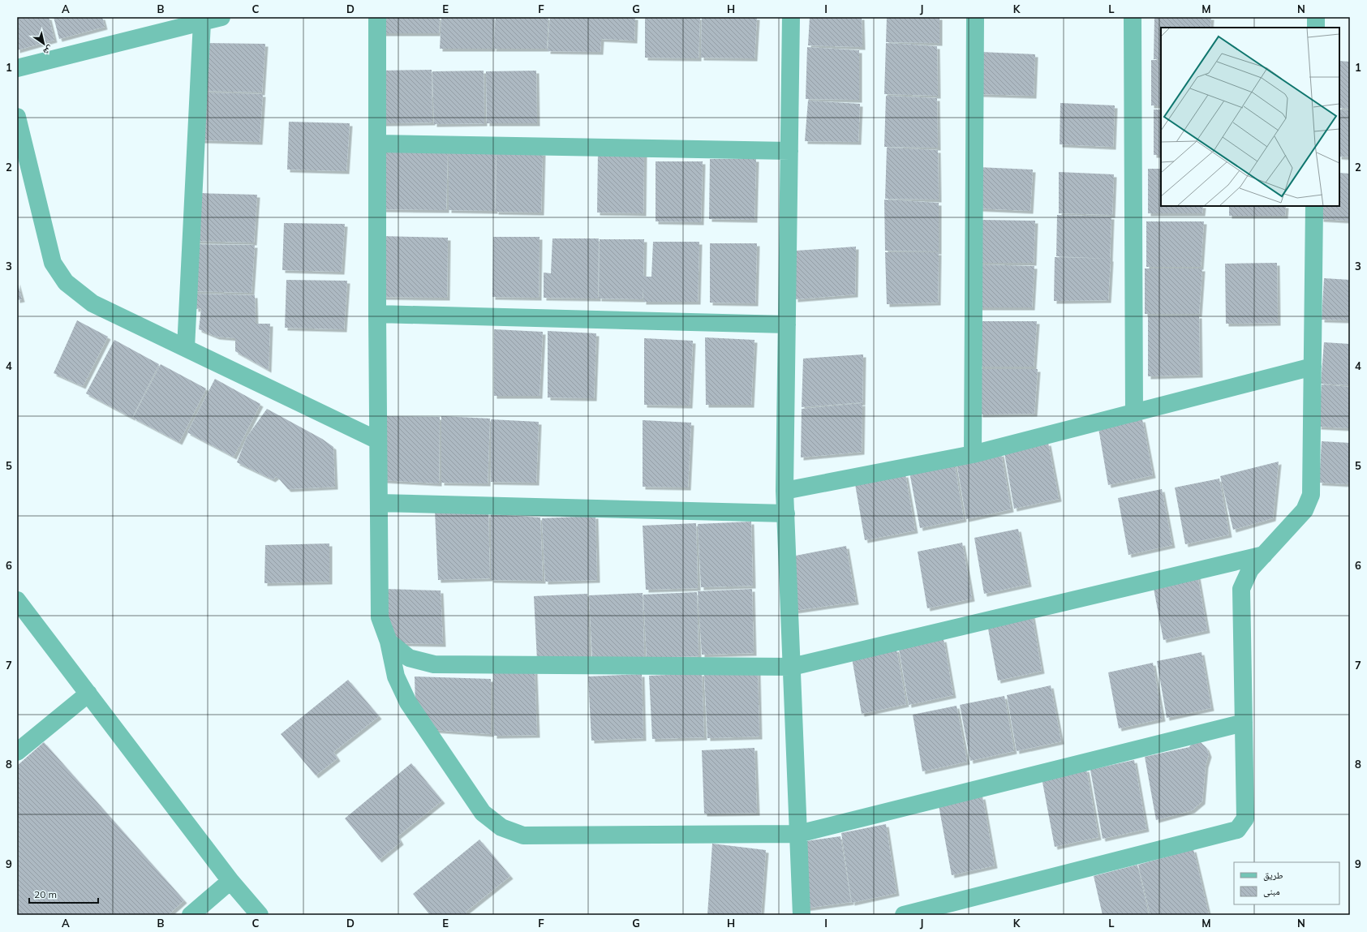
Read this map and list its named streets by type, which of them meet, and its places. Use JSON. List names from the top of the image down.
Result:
{
  "legend": ["طريق", "مبنى"],
  "scale_bar": "20 m",
  "north": "bottom right",
  "grid": {
    "columns": [
      "A",
      "B",
      "C",
      "D",
      "E",
      "F",
      "G",
      "H",
      "I",
      "J",
      "K",
      "L",
      "M",
      "N"
    ],
    "rows": [
      "1",
      "2",
      "3",
      "4",
      "5",
      "6",
      "7",
      "8",
      "9"
    ]
  }
}
